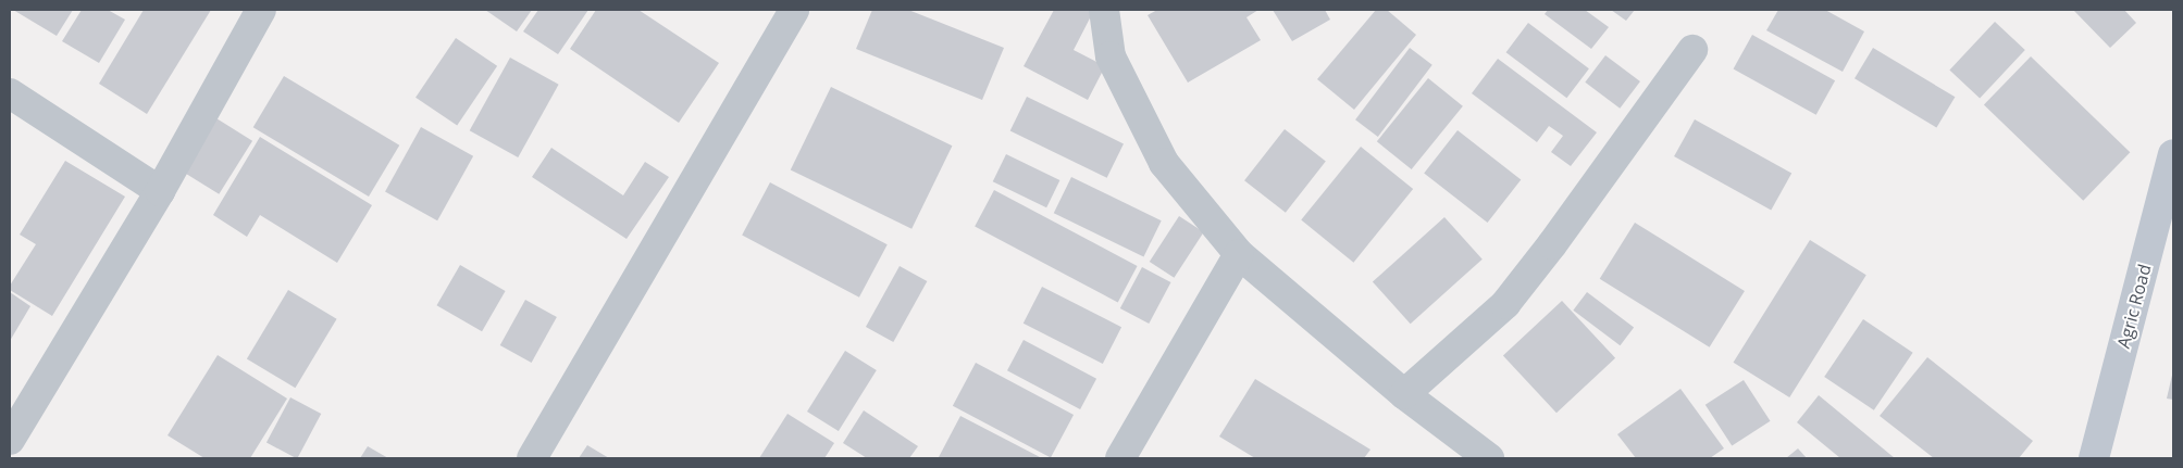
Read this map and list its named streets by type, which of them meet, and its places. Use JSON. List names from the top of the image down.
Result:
{
  "streets": {
    "street": ["Agric Road"]
  }
}
